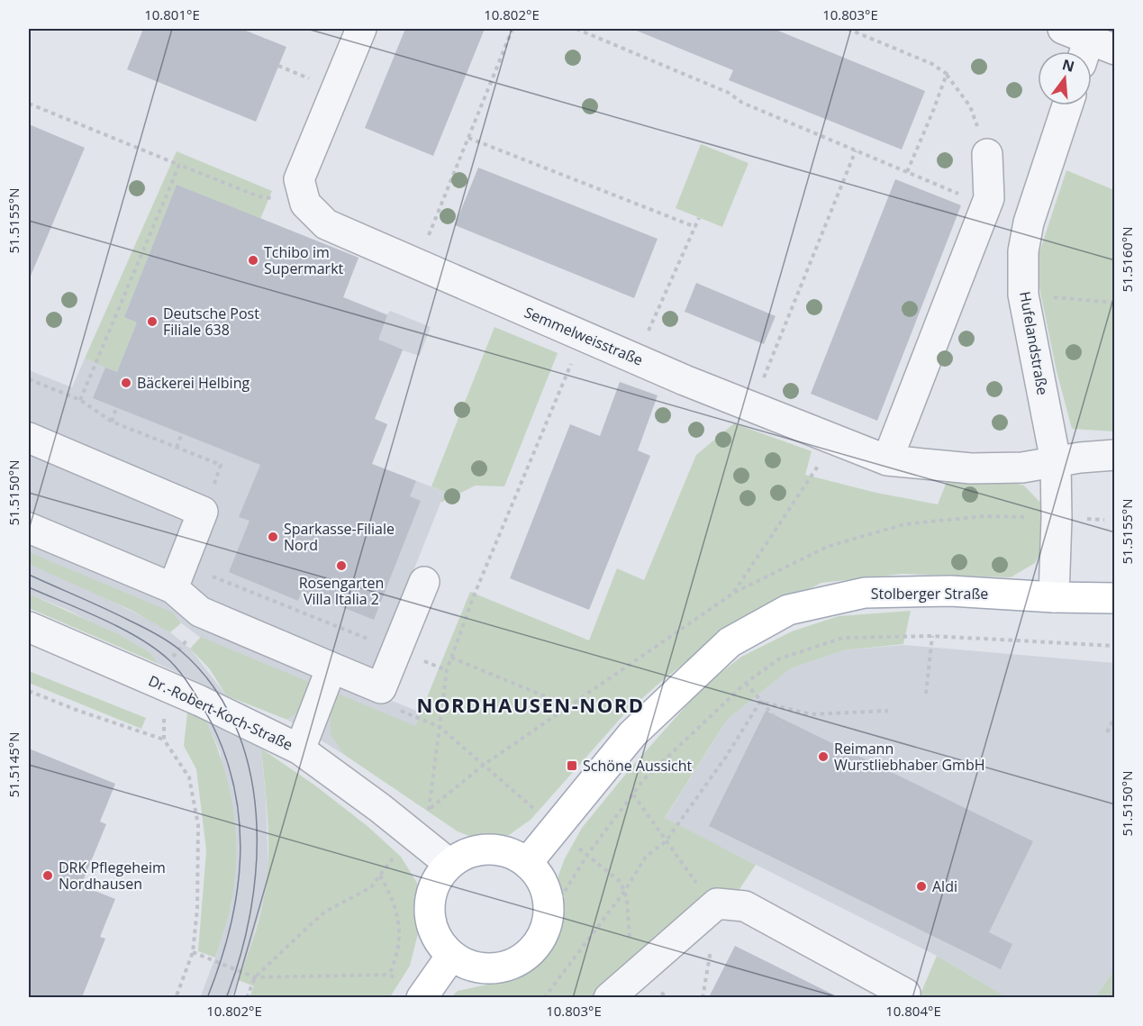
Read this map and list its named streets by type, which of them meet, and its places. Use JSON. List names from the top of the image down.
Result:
{
  "streets": {
    "main road": ["Stolberger Straße"],
    "street": ["Semmelweisstraße", "Hufelandstraße", "Dr.-Robert-Koch-Straße"]
  },
  "crossings": [
    ["Semmelweisstraße", "Hufelandstraße"],
    ["Hufelandstraße", "Stolberger Straße"],
    ["Stolberger Straße", "Dr.-Robert-Koch-Straße"]
  ],
  "districts": ["NORDHAUSEN-NORD"],
  "places": {
    "other": [
      "Tchibo im Supermarkt",
      "Deutsche Post Filiale 638",
      "Bäckerei Helbing",
      "Sparkasse-Filiale Nord",
      "Rosengarten Villa Italia 2",
      "Reimann Wurstliebhaber GmbH",
      "DRK Pflegeheim Nordhausen",
      "Aldi"
    ],
    "transit": ["Schöne Aussicht"]
  },
  "north": "top",
  "coordinates": [
    "10.801°E",
    "10.802°E",
    "10.803°E",
    "51.5155°N",
    "51.5160°N",
    "51.5150°N",
    "51.5145°N",
    "10.804°E"
  ]
}
